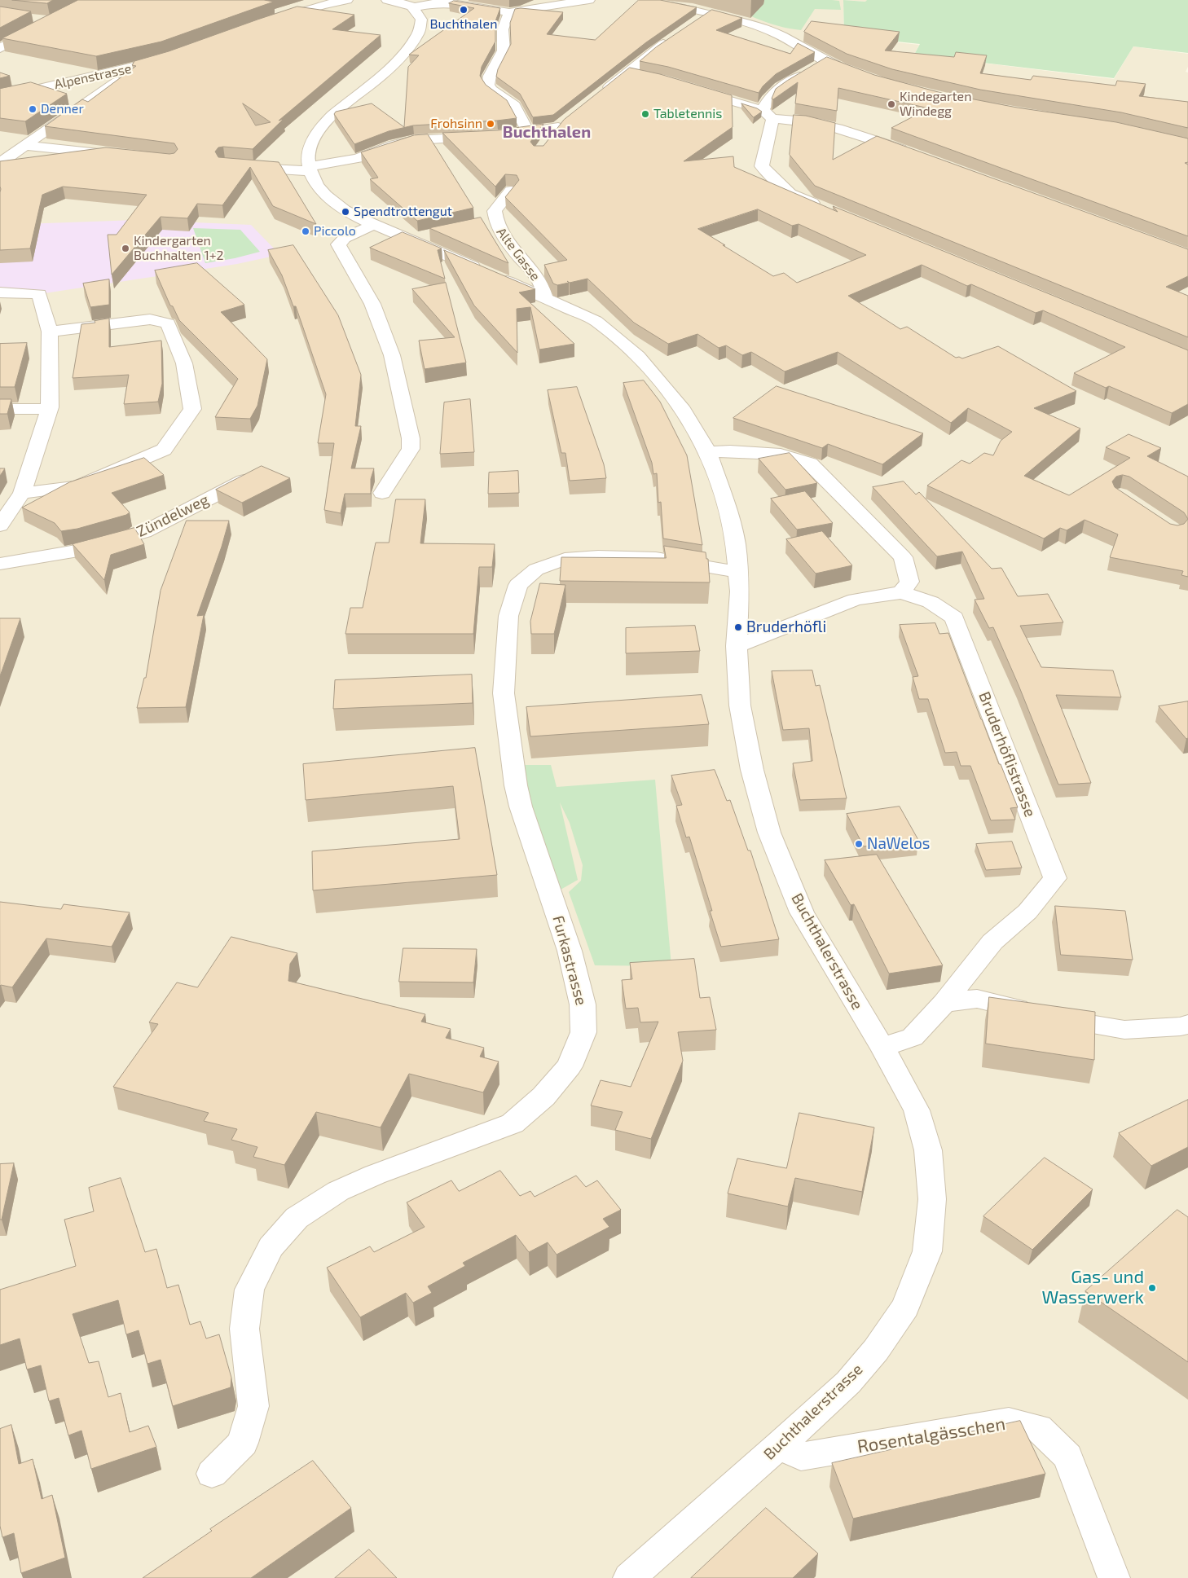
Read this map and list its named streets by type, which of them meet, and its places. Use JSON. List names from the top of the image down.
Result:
{
  "streets": {
    "street": [
      "Alpenstrasse",
      "Alte Gasse",
      "Zündelweg",
      "Bruderhöflistrasse",
      "Buchthalerstrasse",
      "Furkastrasse",
      "Rosentalgässchen"
    ]
  },
  "crossings": [
    ["Alte Gasse", "Buchthalerstrasse"],
    ["Bruderhöflistrasse", "Buchthalerstrasse"],
    ["Buchthalerstrasse", "Furkastrasse"],
    ["Buchthalerstrasse", "Rosentalgässchen"]
  ],
  "districts": ["Buchthalen"],
  "places": [
    "Buchthalen",
    "Kindegarten Windegg",
    "Denner",
    "Tabletennis",
    "Frohsinn",
    "Spendtrottengut",
    "Piccolo",
    "Kindergarten Buchhalten 1+2",
    "Bruderhöfli",
    "NaWelos",
    "Gas- und Wasserwerk"
  ]
}
